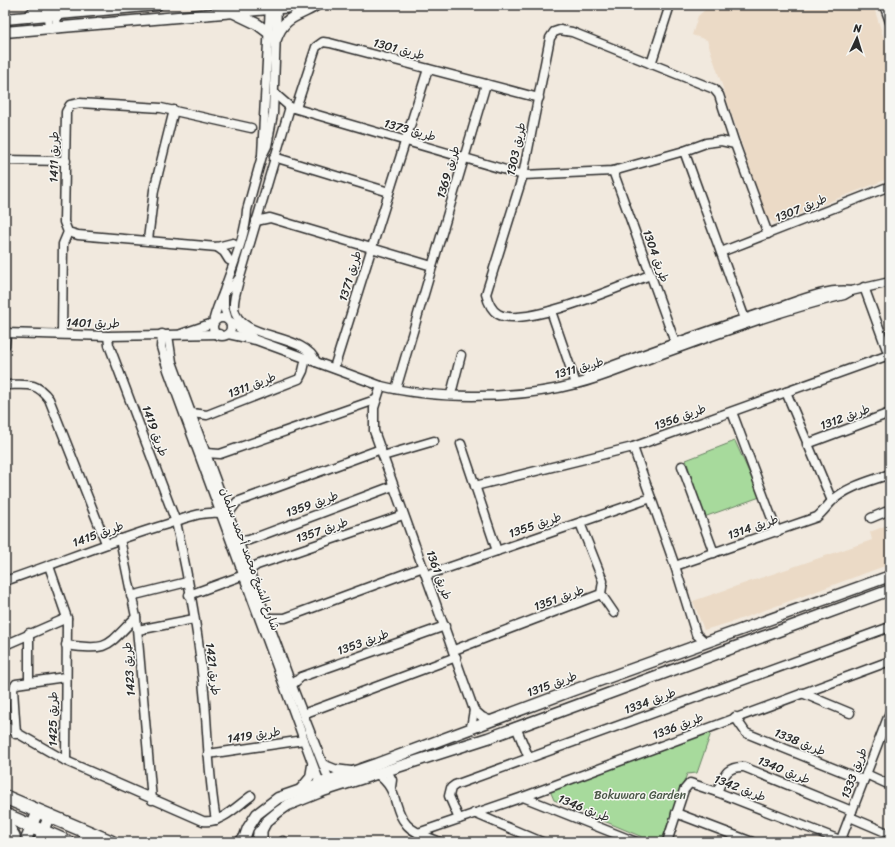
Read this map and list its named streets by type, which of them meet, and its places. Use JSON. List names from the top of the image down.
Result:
{
  "streets": {
    "street": [
      "طريق 1301",
      "طريق 1373",
      "طريق 1303",
      "طريق 1411",
      "طريق 1369",
      "طريق 1307",
      "طريق 1304",
      "طريق 1371",
      "طريق 1401",
      "طريق 1311",
      "طريق 1356",
      "طريق 1312",
      "طريق 1419",
      "طريق 1359",
      "طريق 1355",
      "طريق 1314",
      "طريق 1357",
      "طريق 1415",
      "شارع الشيخ محمد أحمد سلمان",
      "طريق 1361",
      "طريق 1351",
      "طريق 1353",
      "طريق 1423",
      "طريق 1421",
      "طريق 1315",
      "طريق 1334",
      "طريق 1425",
      "طريق 1336",
      "طريق 1338",
      "طريق 1340",
      "طريق 1333",
      "طريق 1342",
      "طريق 1346"
    ]
  },
  "crossings": [
    ["طريق 1301", "طريق 1373"],
    ["طريق 1301", "طريق 1303"],
    ["طريق 1301", "طريق 1369"],
    ["طريق 1301", "طريق 1371"],
    ["طريق 1301", "طريق 1311"],
    ["طريق 1373", "طريق 1303"],
    ["طريق 1373", "طريق 1369"],
    ["طريق 1373", "طريق 1371"],
    ["طريق 1303", "طريق 1307"],
    ["طريق 1303", "طريق 1304"],
    ["طريق 1369", "طريق 1311"],
    ["طريق 1304", "طريق 1311"],
    ["طريق 1371", "طريق 1311"],
    ["طريق 1401", "طريق 1311"],
    ["طريق 1401", "طريق 1419"],
    ["طريق 1401", "شارع الشيخ محمد أحمد سلمان"],
    ["طريق 1311", "شارع الشيخ محمد أحمد سلمان"],
    ["طريق 1311", "طريق 1361"],
    ["طريق 1419", "طريق 1415"],
    ["طريق 1419", "شارع الشيخ محمد أحمد سلمان"],
    ["طريق 1419", "طريق 1421"],
    ["طريق 1359", "شارع الشيخ محمد أحمد سلمان"],
    ["طريق 1359", "طريق 1361"],
    ["طريق 1355", "طريق 1361"],
    ["طريق 1355", "طريق 1351"],
    ["طريق 1357", "شارع الشيخ محمد أحمد سلمان"],
    ["طريق 1357", "طريق 1361"],
    ["طريق 1357", "طريق 1421"],
    ["طريق 1415", "شارع الشيخ محمد أحمد سلمان"],
    ["طريق 1415", "طريق 1423"],
    ["طريق 1415", "طريق 1421"],
    ["طريق 1415", "طريق 1425"],
    ["شارع الشيخ محمد أحمد سلمان", "طريق 1351"],
    ["شارع الشيخ محمد أحمد سلمان", "طريق 1353"],
    ["شارع الشيخ محمد أحمد سلمان", "طريق 1315"],
    ["طريق 1361", "طريق 1351"],
    ["طريق 1361", "طريق 1353"],
    ["طريق 1361", "طريق 1315"],
    ["طريق 1334", "طريق 1336"],
    ["طريق 1336", "طريق 1338"],
    ["طريق 1336", "طريق 1346"],
    ["طريق 1338", "طريق 1333"],
    ["طريق 1340", "طريق 1333"],
    ["طريق 1340", "طريق 1342"],
    ["طريق 1333", "طريق 1342"]
  ],
  "parks": ["Bokuwara Garden"],
  "north": "top"
}
